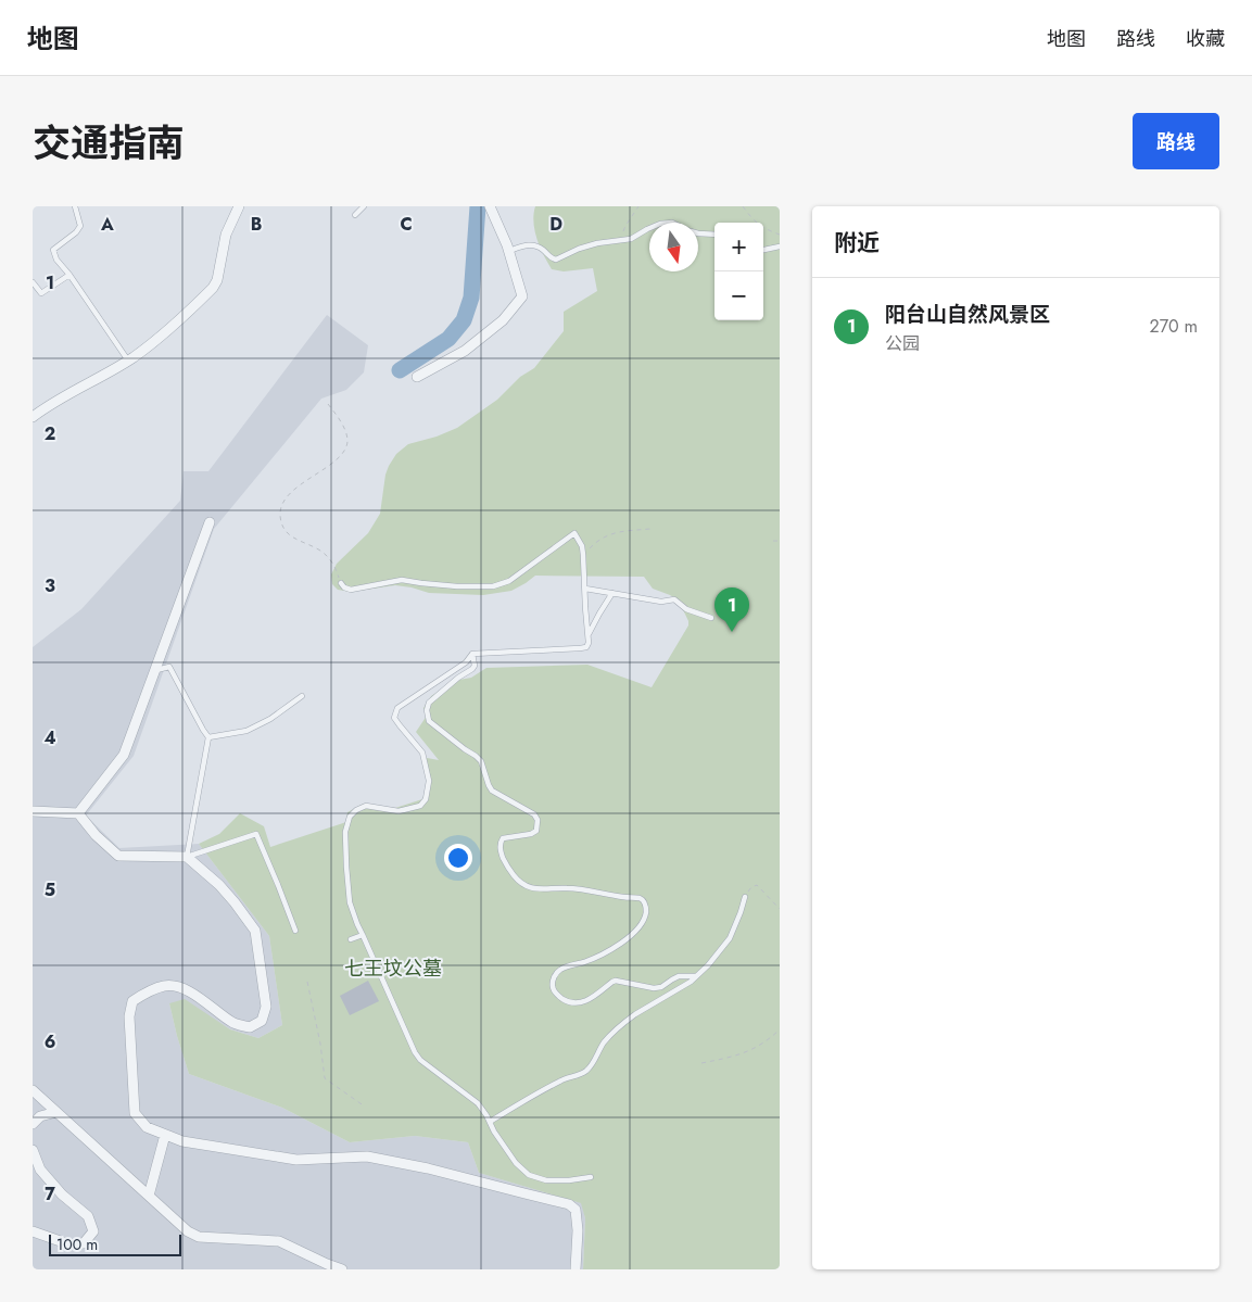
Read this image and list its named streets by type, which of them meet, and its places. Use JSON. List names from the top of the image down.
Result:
{
  "parks": ["七王坟公墓"],
  "scale_bar": "100 m",
  "north": "bottom",
  "page": {
    "header": "地图",
    "nav": ["地图", "路线", "收藏"],
    "title": "交通指南",
    "buttons": "路线",
    "heading": "附近",
    "map_buttons": ["+", "−"],
    "list": [
      {
        "mark": "1",
        "name": "阳台山自然风景区",
        "note": "公园",
        "value": "270 m"
      }
    ],
    "pins": "1",
    "scale": "100 m"
  },
  "grid": {
    "columns": [
      "A",
      "B",
      "C",
      "D"
    ],
    "rows": [
      "1",
      "2",
      "3",
      "4",
      "5",
      "6",
      "7"
    ]
  }
}
